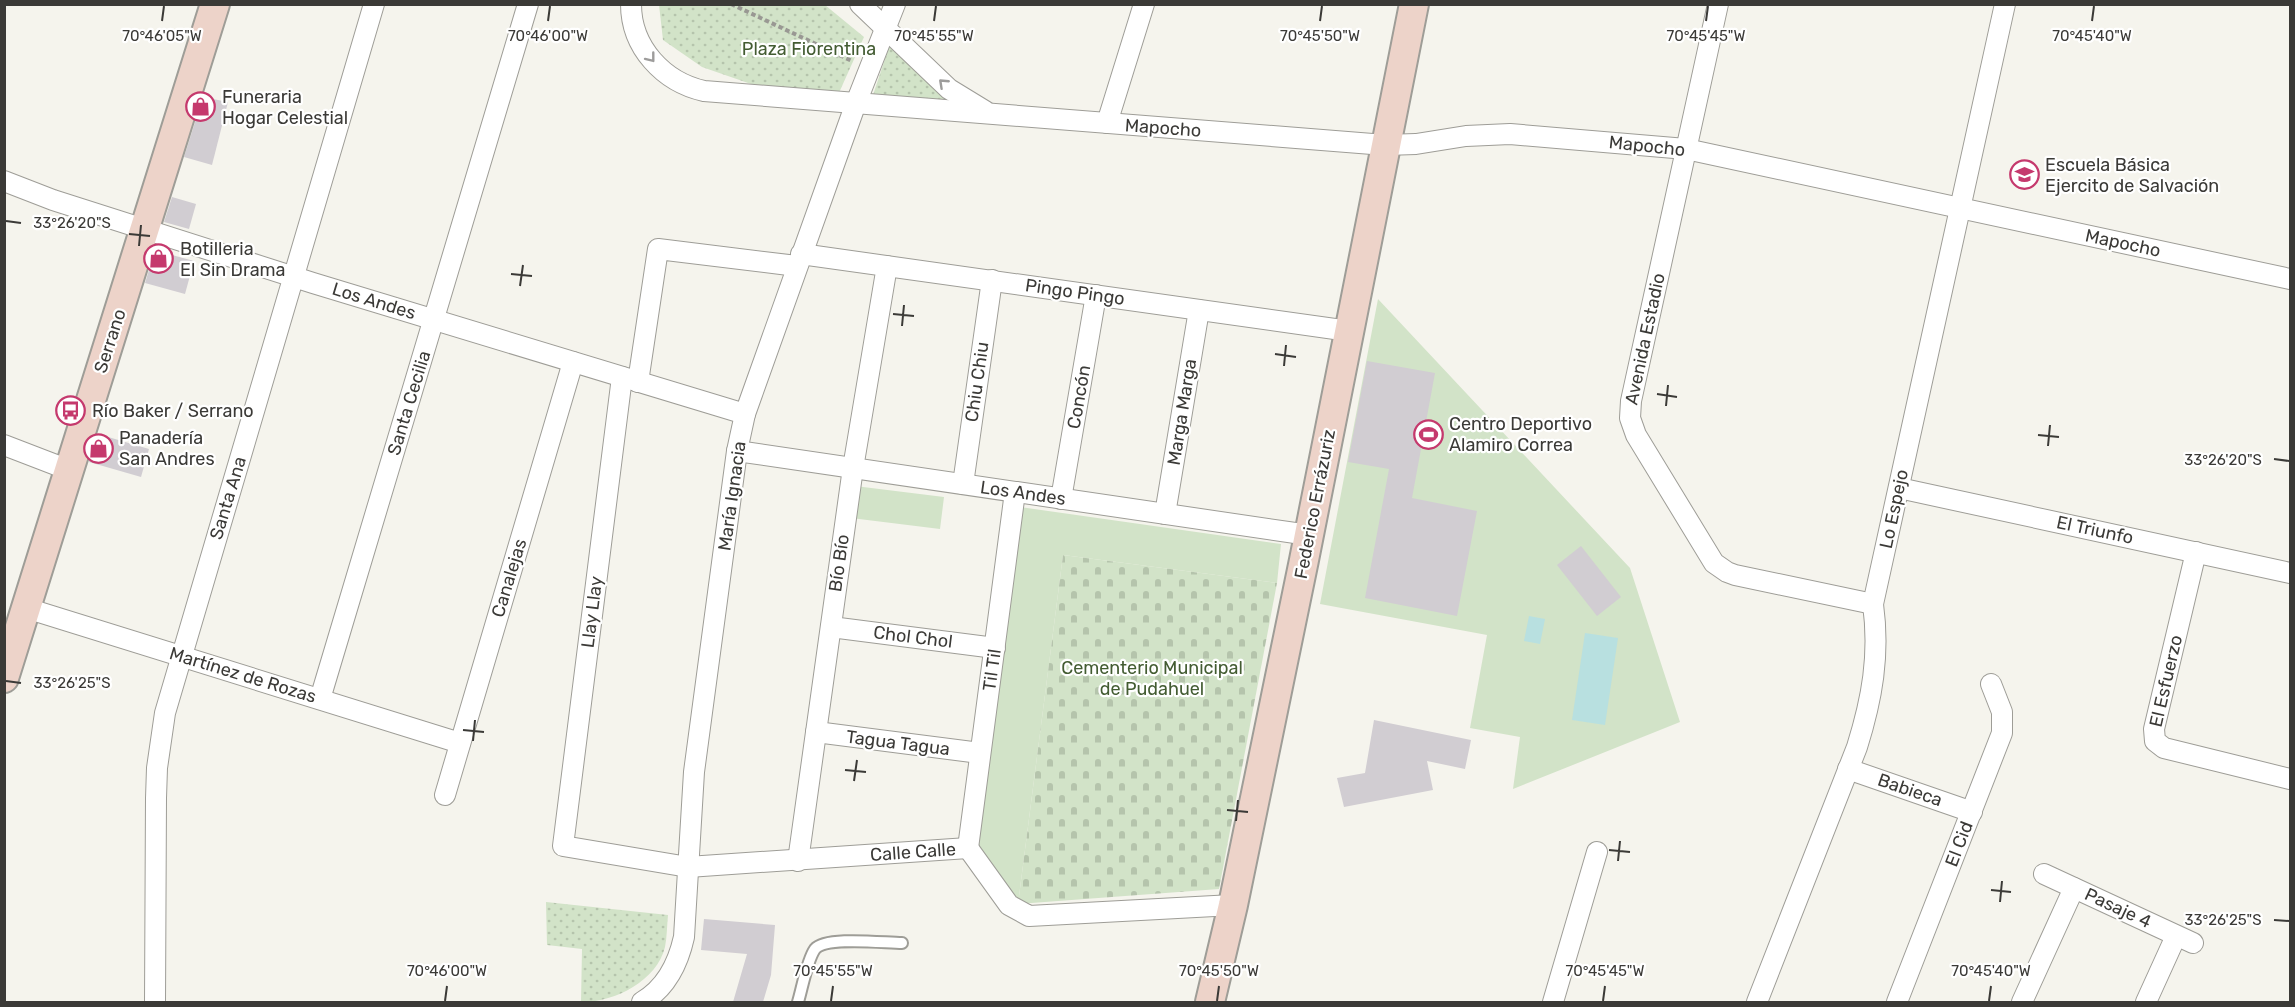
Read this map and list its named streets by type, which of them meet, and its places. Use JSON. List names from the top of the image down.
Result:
{
  "streets": {
    "street": [
      "Mapocho",
      "Pingo Pingo",
      "Los Andes",
      "Avenida Estadio",
      "Serrano",
      "Chiu Chiu",
      "Concón",
      "Santa Cecilia",
      "Marga Marga",
      "María Ignacia",
      "Santa Ana",
      "Federico Errázuriz",
      "Lo Espejo",
      "El Triunfo",
      "Bío Bío",
      "Canalejas",
      "Llay Llay",
      "Chol Chol",
      "Til Til",
      "Martínez de Rozas",
      "El Esfuerzo",
      "Tagua Tagua",
      "Babieca",
      "El Cid",
      "Calle Calle",
      "Pasaje 4"
    ]
  },
  "crossings": [
    ["Mapocho", "Avenida Estadio"],
    ["Mapocho", "María Ignacia"],
    ["Mapocho", "Federico Errázuriz"],
    ["Mapocho", "Lo Espejo"],
    ["Pingo Pingo", "Chiu Chiu"],
    ["Pingo Pingo", "Concón"],
    ["Pingo Pingo", "Marga Marga"],
    ["Pingo Pingo", "María Ignacia"],
    ["Pingo Pingo", "Federico Errázuriz"],
    ["Pingo Pingo", "Bío Bío"],
    ["Pingo Pingo", "Llay Llay"],
    ["Los Andes", "Serrano"],
    ["Los Andes", "Chiu Chiu"],
    ["Los Andes", "Concón"],
    ["Los Andes", "Santa Cecilia"],
    ["Los Andes", "Marga Marga"],
    ["Los Andes", "María Ignacia"],
    ["Los Andes", "Santa Ana"],
    ["Los Andes", "Federico Errázuriz"],
    ["Los Andes", "Bío Bío"],
    ["Los Andes", "Canalejas"],
    ["Los Andes", "Llay Llay"],
    ["Los Andes", "Til Til"],
    ["Avenida Estadio", "Lo Espejo"],
    ["Serrano", "Martínez de Rozas"],
    ["Santa Cecilia", "Martínez de Rozas"],
    ["María Ignacia", "Calle Calle"],
    ["Santa Ana", "Martínez de Rozas"],
    ["Federico Errázuriz", "Calle Calle"],
    ["Lo Espejo", "El Triunfo"],
    ["Lo Espejo", "Babieca"],
    ["El Triunfo", "El Esfuerzo"],
    ["Bío Bío", "Chol Chol"],
    ["Bío Bío", "Tagua Tagua"],
    ["Bío Bío", "Calle Calle"],
    ["Canalejas", "Martínez de Rozas"],
    ["Llay Llay", "Calle Calle"],
    ["Chol Chol", "Til Til"],
    ["Til Til", "Tagua Tagua"],
    ["Til Til", "Calle Calle"],
    ["Babieca", "El Cid"]
  ],
  "parks": ["Plaza Fiorentina", "Cementerio Municipal de Pudahuel"],
  "places": {
    "shop": ["Funeraria Hogar Celestial", "Botilleria El Sin Drama", "Panadería San Andres"],
    "school or university": ["Escuela Básica Ejercito de Salvación"],
    "bus stop": ["Río Baker / Serrano"],
    "sports": ["Centro Deportivo Alamiro Correa"]
  },
  "coordinates": [
    "70°46'05\"W",
    "70°46'00\"W",
    "70°45'55\"W",
    "70°45'50\"W",
    "70°45'45\"W",
    "70°45'40\"W",
    "33°26'20\"S",
    "33°26'25\"S"
  ]
}
